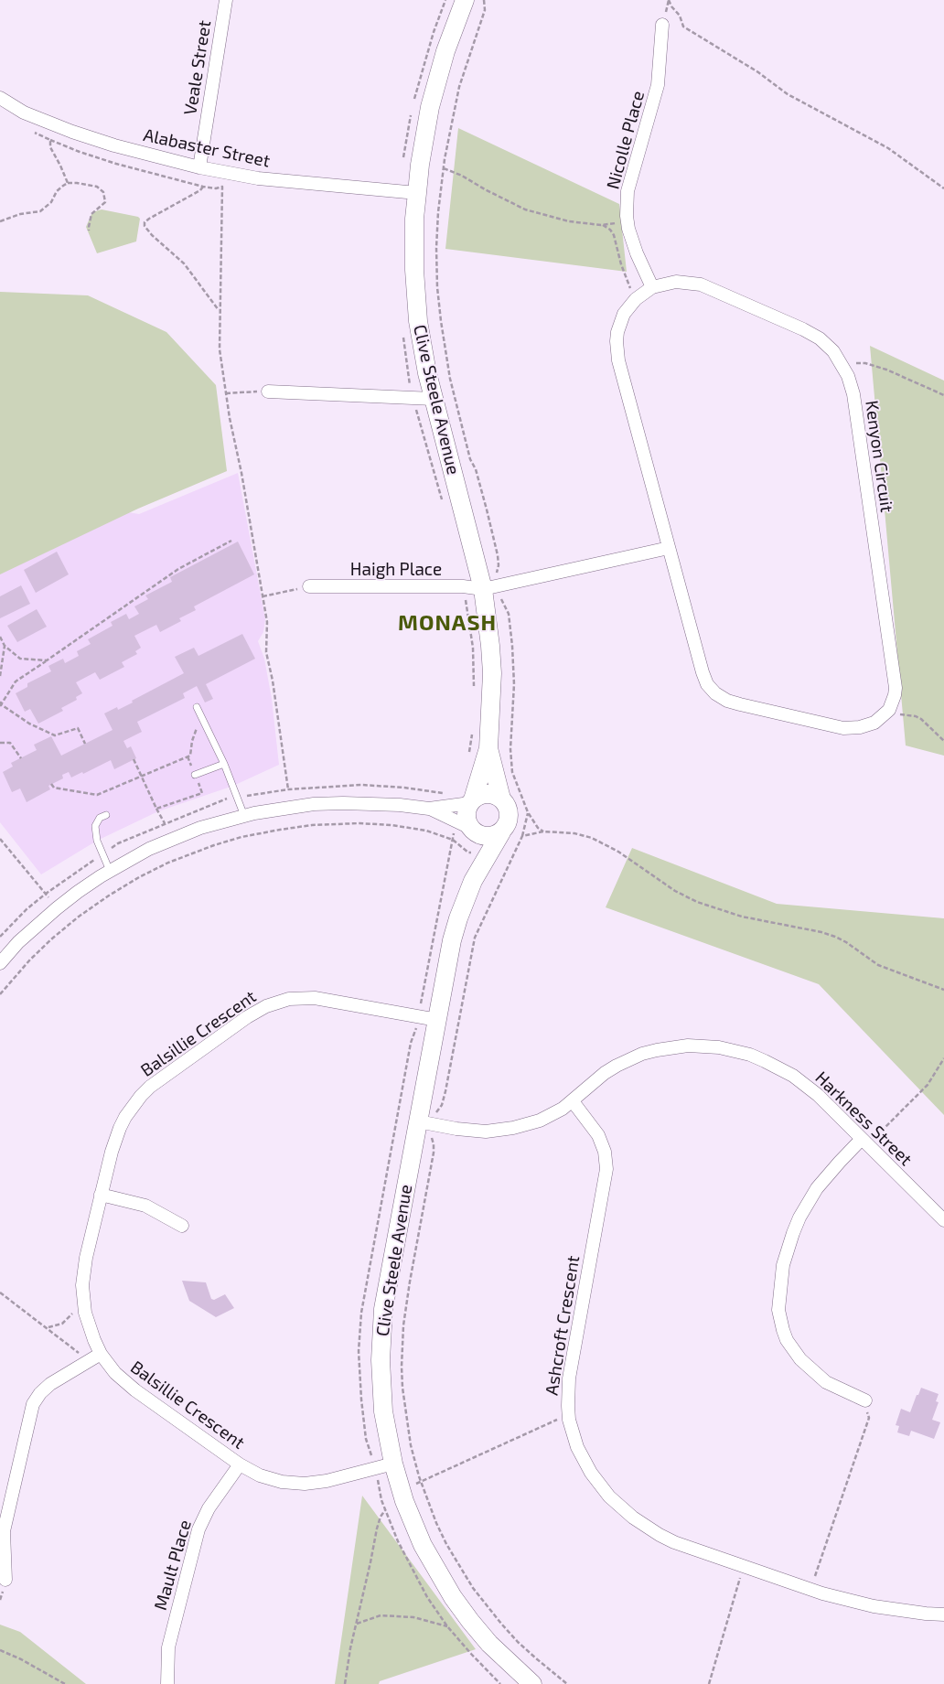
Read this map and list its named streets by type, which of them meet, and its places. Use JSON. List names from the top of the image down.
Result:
{
  "streets": {
    "street": [
      "Veale Street",
      "Nicolle Place",
      "Alabaster Street",
      "Clive Steele Avenue",
      "Kenyon Circuit",
      "Haigh Place",
      "Balsillie Crescent",
      "Harkness Street",
      "Ashcroft Crescent",
      "Mault Place"
    ]
  },
  "crossings": [
    ["Veale Street", "Alabaster Street"],
    ["Nicolle Place", "Kenyon Circuit"],
    ["Alabaster Street", "Clive Steele Avenue"],
    ["Clive Steele Avenue", "Haigh Place"],
    ["Clive Steele Avenue", "Balsillie Crescent"],
    ["Clive Steele Avenue", "Harkness Street"],
    ["Balsillie Crescent", "Mault Place"],
    ["Harkness Street", "Ashcroft Crescent"]
  ],
  "districts": ["MONASH"]
}
